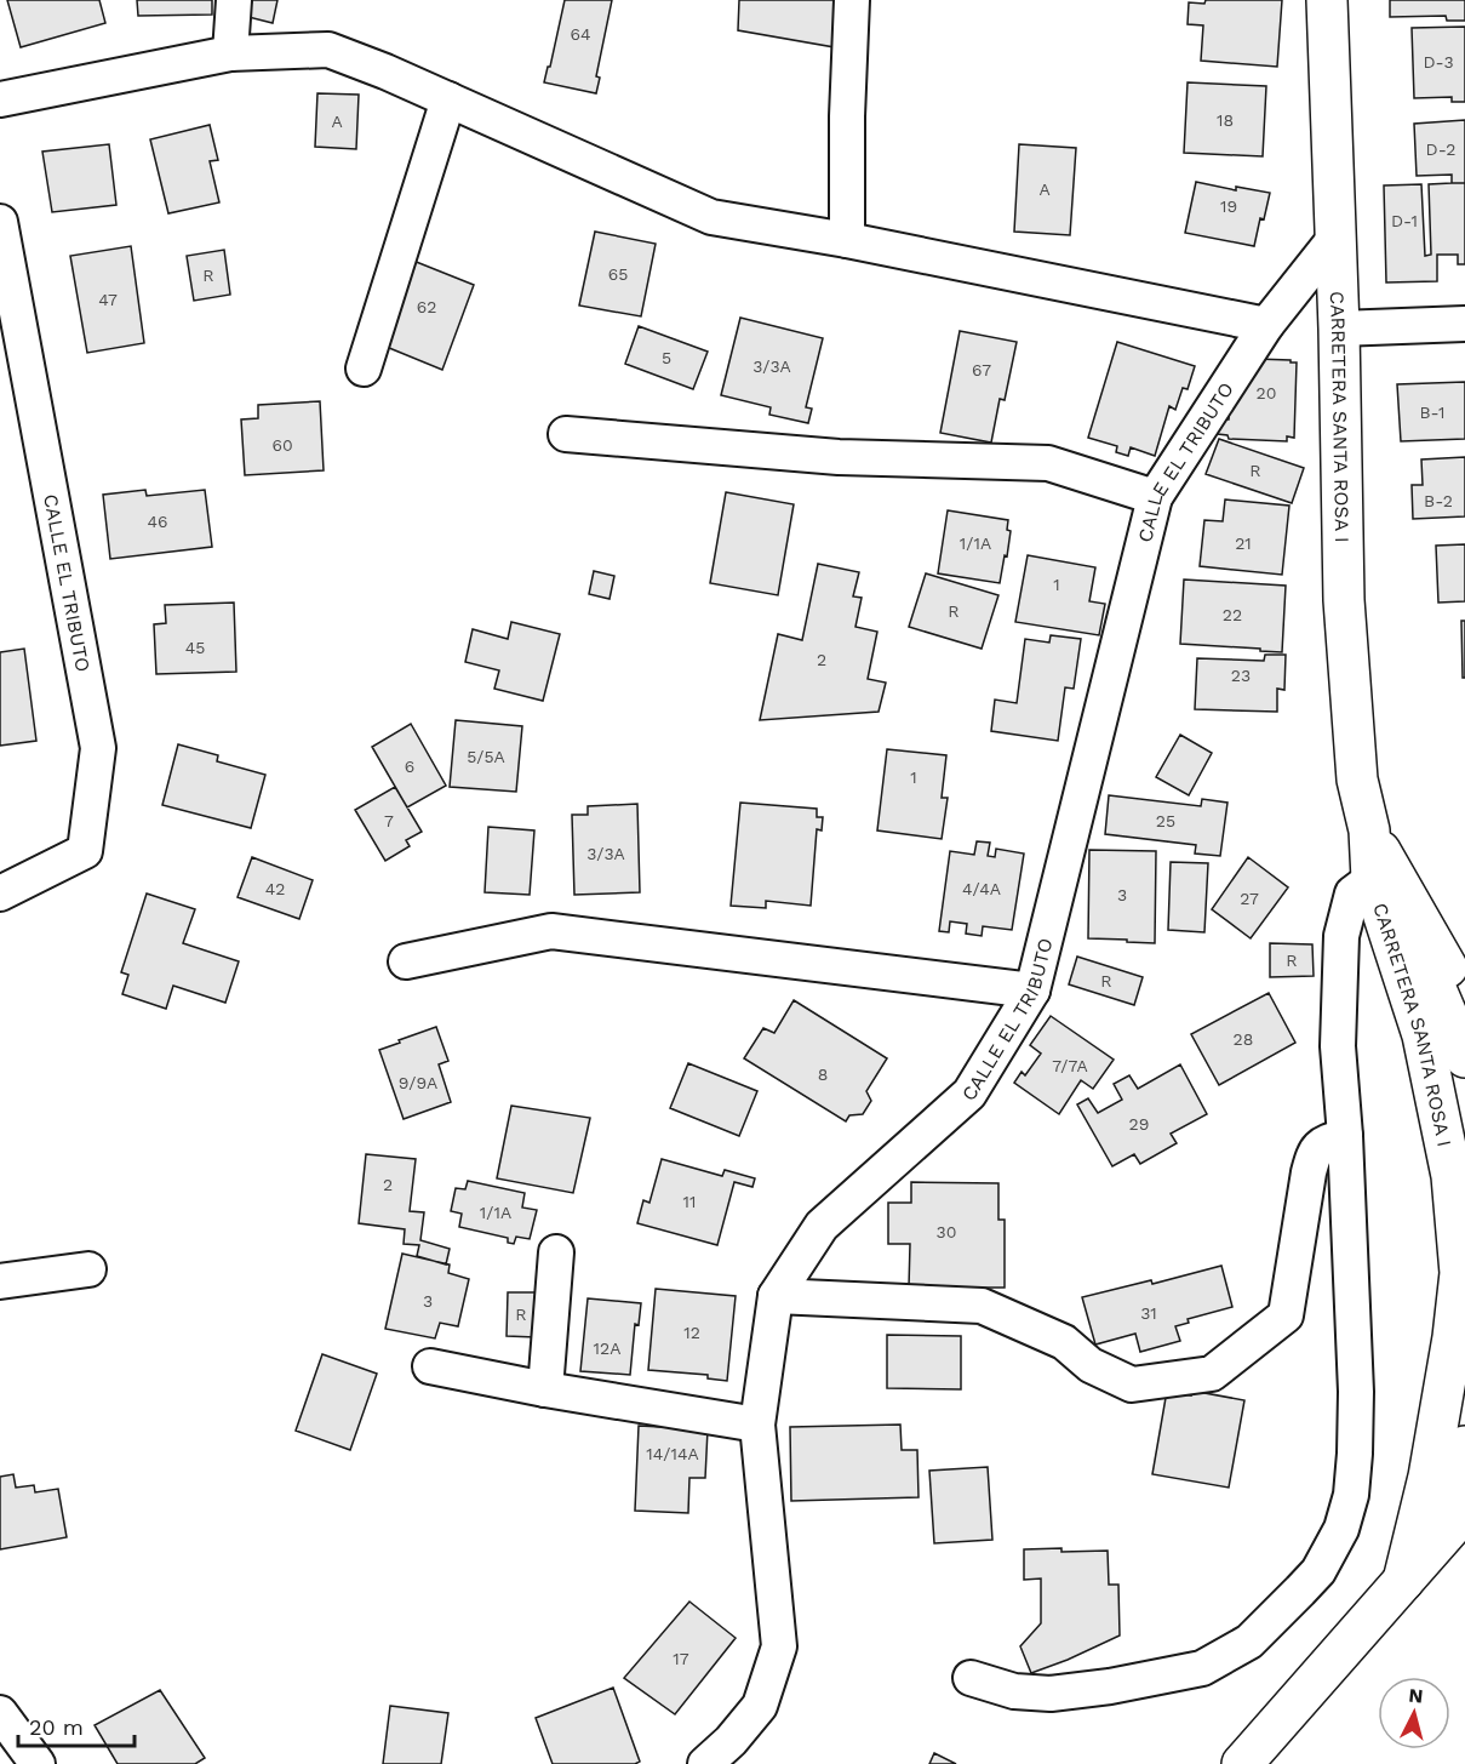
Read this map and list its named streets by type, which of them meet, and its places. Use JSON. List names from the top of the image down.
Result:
{
  "streets": {
    "street": ["CARRETERA SANTA ROSA I", "CALLE EL TRIBUTO"]
  },
  "crossings": [
    ["CARRETERA SANTA ROSA I", "CALLE EL TRIBUTO"]
  ],
  "house_numbers": [
    "64",
    "D-3",
    "18",
    "A",
    "D-2",
    "A",
    "19",
    "D-1",
    "65",
    "R",
    "47",
    "62",
    "5",
    "3/3A",
    "67",
    "20",
    "B-1",
    "60",
    "R",
    "B-2",
    "46",
    "1/1A",
    "21",
    "1",
    "R",
    "22",
    "45",
    "2",
    "23",
    "5/5A",
    "6",
    "1",
    "7",
    "25",
    "3/3A",
    "42",
    "4/4A",
    "3",
    "27",
    "R",
    "R",
    "28",
    "7/7A",
    "8",
    "9/9A",
    "29",
    "2",
    "11",
    "1/1A",
    "30",
    "3",
    "31",
    "R",
    "12",
    "12A",
    "14/14A",
    "17"
  ],
  "scale_bar": "20 m",
  "north": "top"
}
